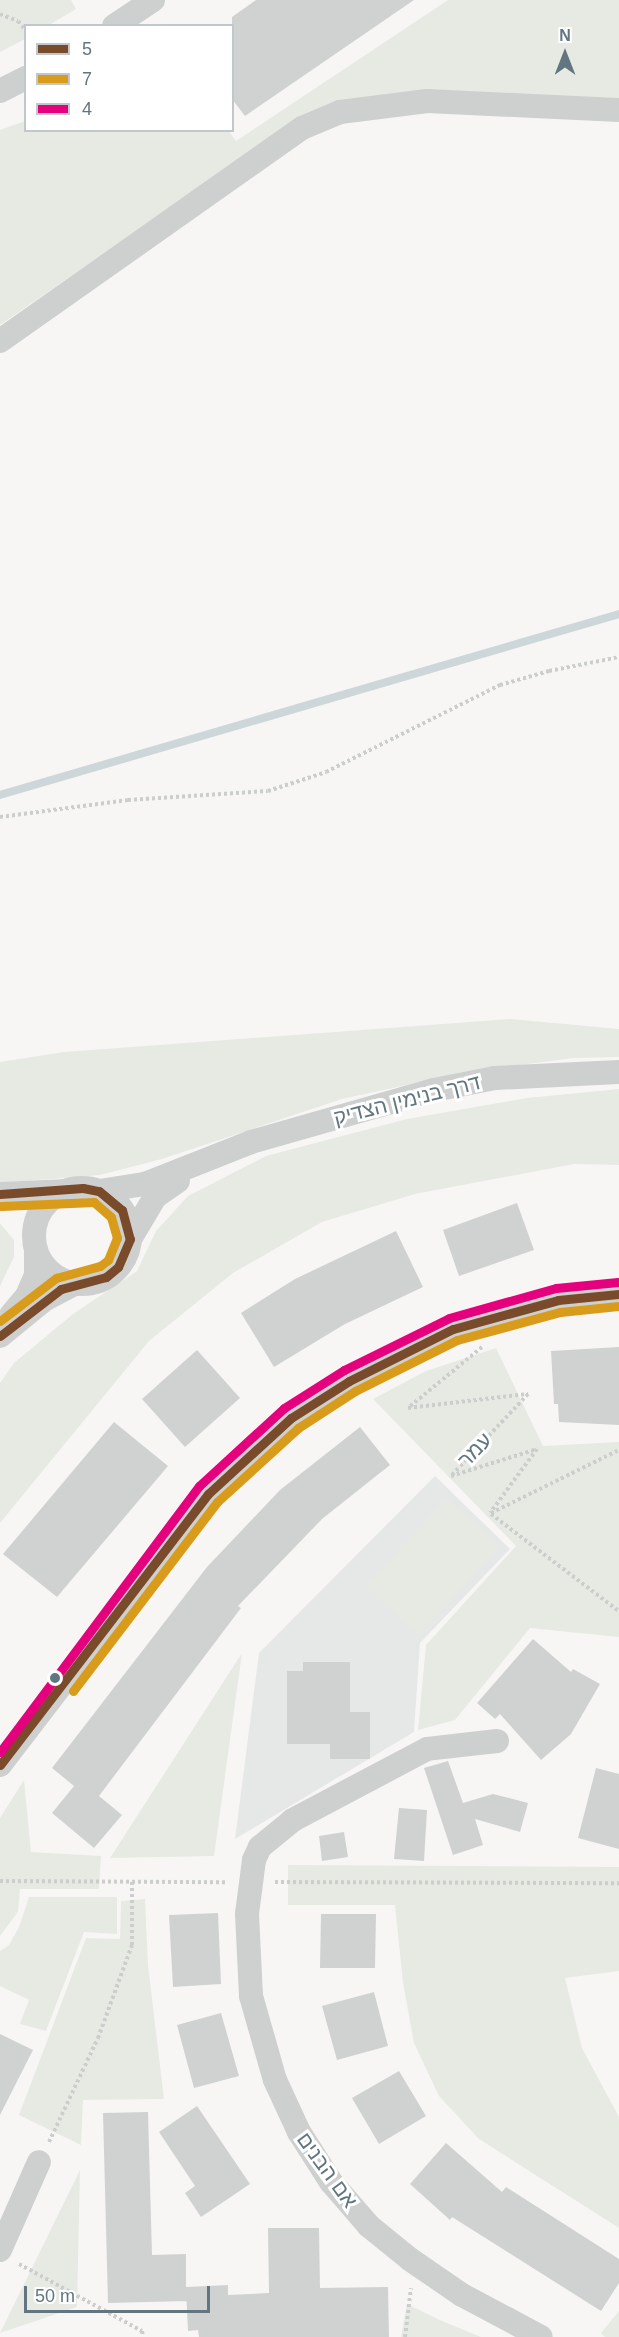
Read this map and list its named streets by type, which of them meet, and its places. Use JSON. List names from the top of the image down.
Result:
{
  "streets": {
    "street": ["דרך בנימין הצדיק", "אם הבנים"],
    "path": ["עמר"]
  },
  "lines": ["transit line 5", "transit line 7", "transit line 4"],
  "legend": ["5", "7", "4"],
  "scale_bar": "50 m",
  "north": "top"
}
